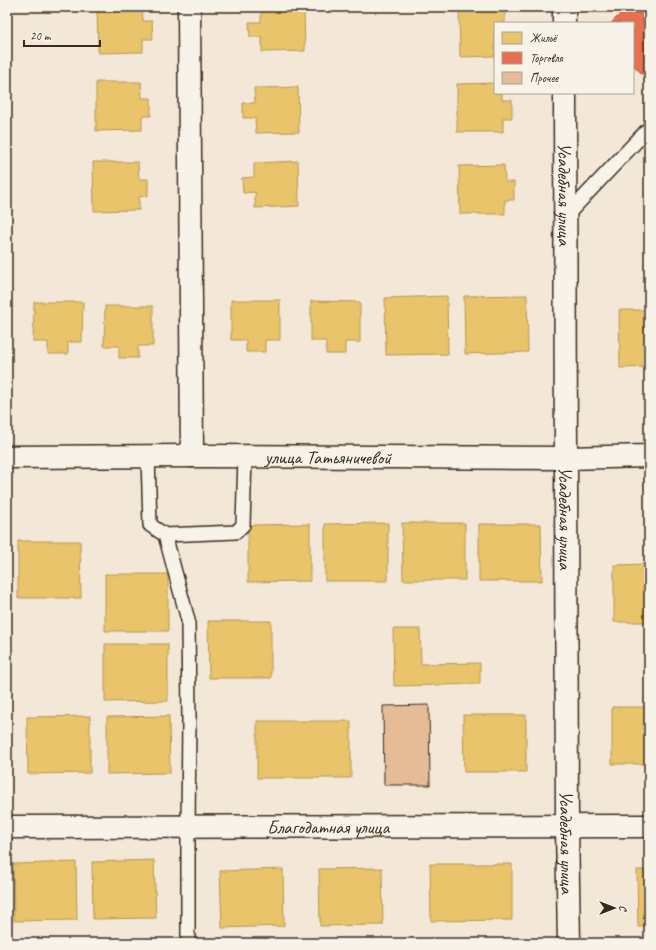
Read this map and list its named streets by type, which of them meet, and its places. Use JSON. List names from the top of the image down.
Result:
{
  "streets": {
    "street": ["Усадебная улица", "улица Татьяничевой", "Благодатная улица"]
  },
  "crossings": [
    ["Усадебная улица", "улица Татьяничевой"],
    ["Усадебная улица", "Благодатная улица"]
  ],
  "legend": ["Жильё", "Торговля", "Прочее"],
  "scale_bar": "20 m",
  "north": "right"
}
